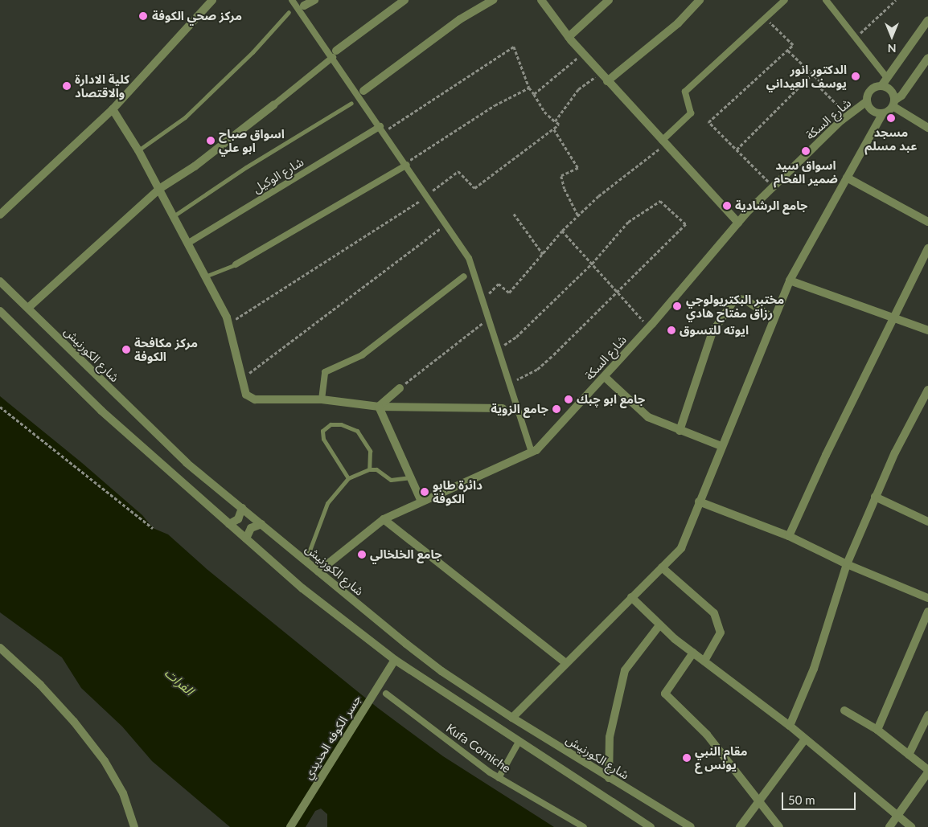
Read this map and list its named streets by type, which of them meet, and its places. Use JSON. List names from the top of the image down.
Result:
{
  "streets": {
    "street": [
      "شارع السكة",
      "شارع الوكيل",
      "شارع الكورنيش",
      "جسر الکوفه الحديدي",
      "Kufa Corniche"
    ]
  },
  "crossings": [
    ["شارع السكة", "شارع الكورنيش"]
  ],
  "water": ["الفرات"],
  "places": [
    "مركز صحي الكوفة",
    "الدكتور انور يوسف العيداني",
    "كلية الادارة والاقتصاد",
    "مسجد عبد مسلم",
    "اسواق صباح ابو علي",
    "اسواق سيد ضمير الفحام",
    "جامع الرشادية",
    "مختبر البكتريولوجي رزاق مفتاح هادي",
    "ايوته للتسوق",
    "مركز مكافحة الكوفة",
    "جامع ابو چبك",
    "جامع الزوية",
    "دائرة طابو الكوفة",
    "جامع الخلخالي",
    "مقام النبي يونس ع"
  ],
  "scale_bar": "50 m",
  "north": "bottom"
}
